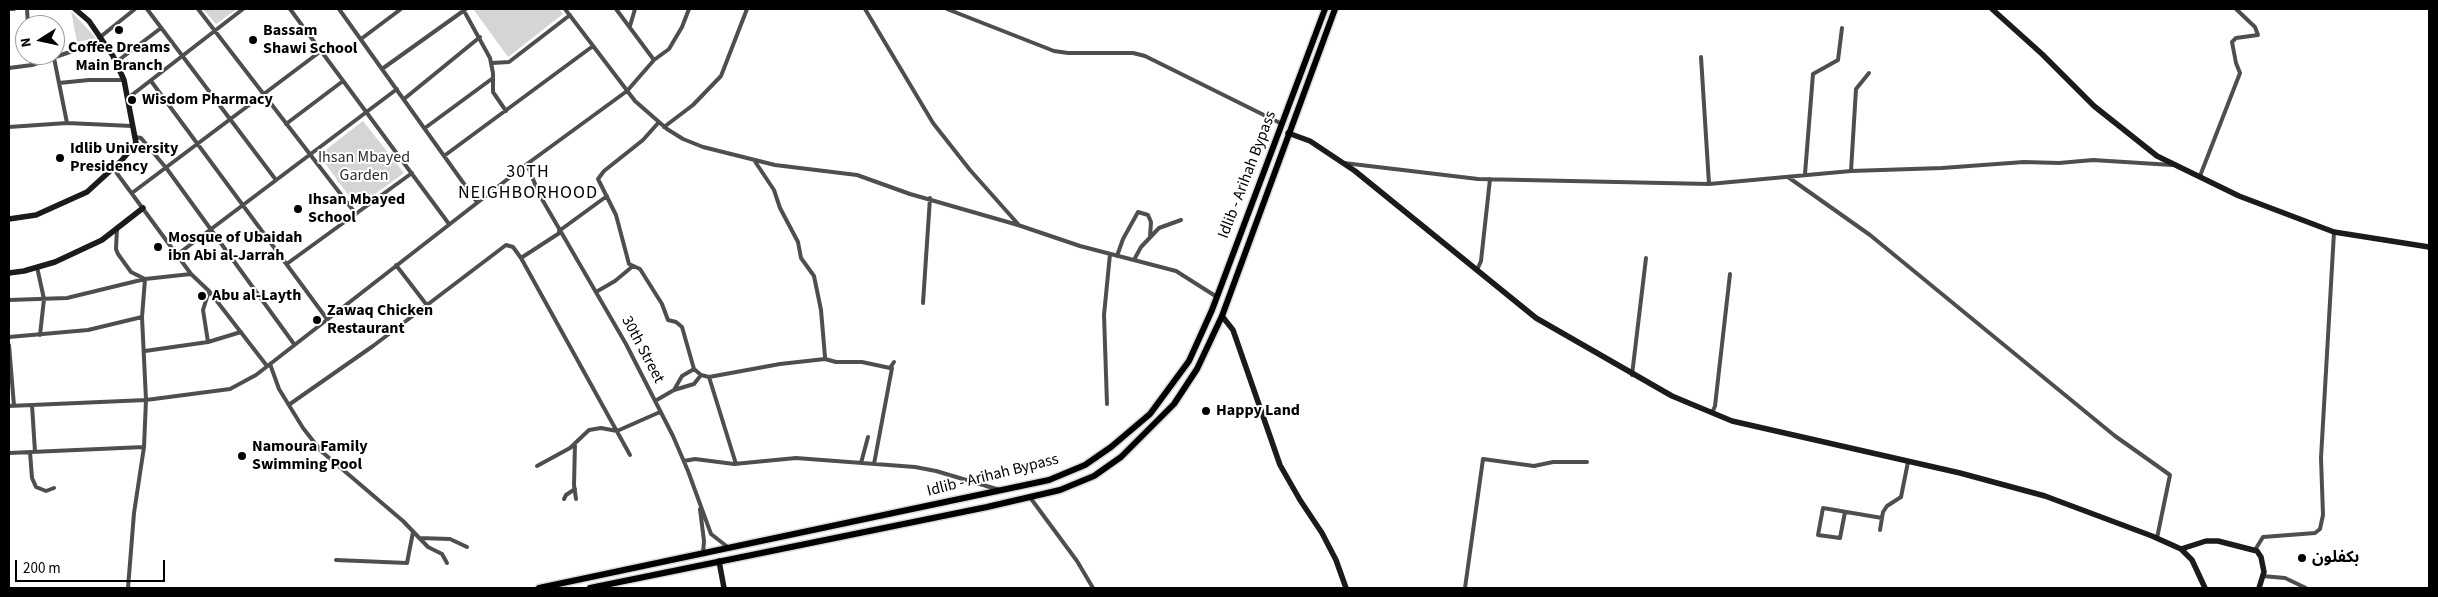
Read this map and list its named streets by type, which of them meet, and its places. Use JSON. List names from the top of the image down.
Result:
{
  "streets": {
    "main road": ["Idlib - Arihah Bypass"],
    "street": ["30th Street"]
  },
  "crossings": [
    ["Idlib - Arihah Bypass", "30th Street"]
  ],
  "districts": ["30TH NEIGHBORHOOD"],
  "parks": ["Ihsan Mbayed Garden"],
  "places": [
    "Coffee Dreams Main Branch",
    "Bassam Shawi School",
    "Wisdom Pharmacy",
    "Idlib University Presidency",
    "Ihsan Mbayed School",
    "Mosque of Ubaidah ibn Abi al-Jarrah",
    "Abu al-Layth",
    "Zawaq Chicken Restaurant",
    "Happy Land",
    "Namoura Family Swimming Pool",
    "بكفلون"
  ],
  "scale_bar": "200 m",
  "north": "left"
}
